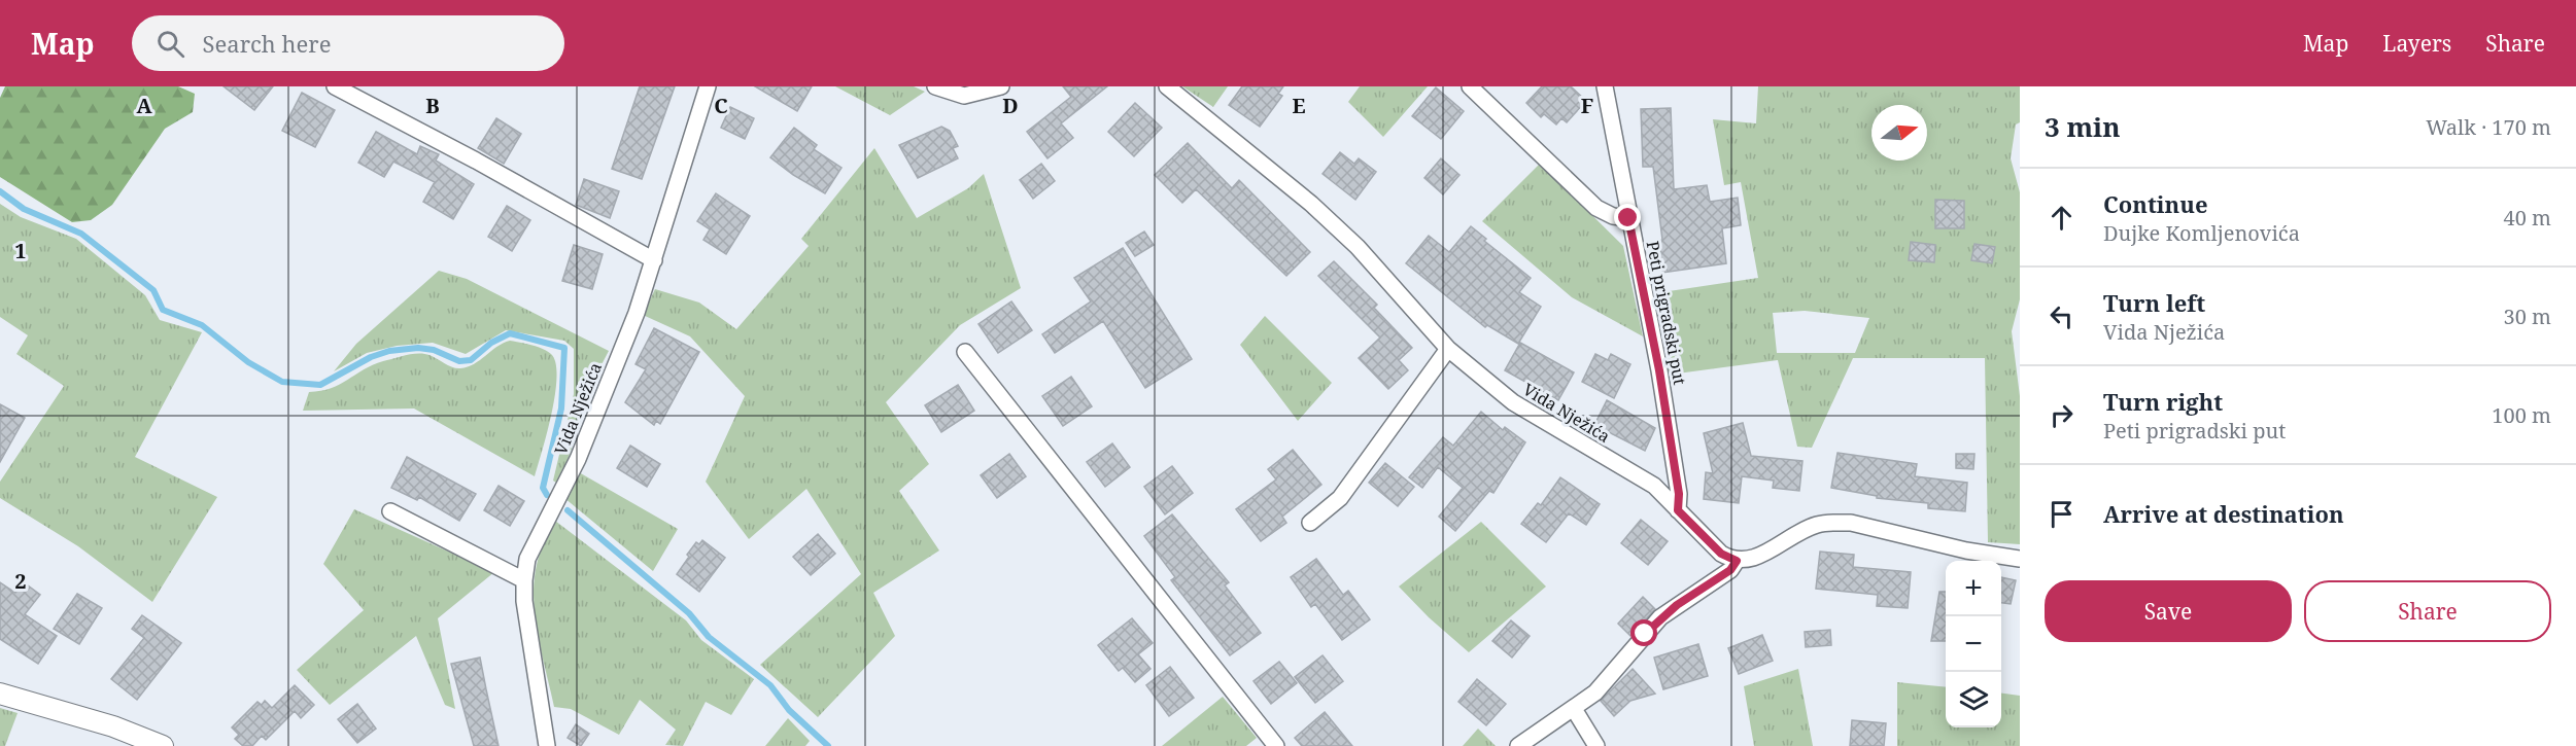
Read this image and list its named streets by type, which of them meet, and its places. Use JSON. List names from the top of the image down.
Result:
{
  "streets": {
    "street": ["Peti prigradski put", "Vida Nježića"]
  },
  "crossings": [
    ["Peti prigradski put", "Vida Nježića"]
  ],
  "north": "right",
  "page": {
    "header": "Map",
    "search": "Search here",
    "nav": ["Map", "Layers", "Share"],
    "heading": ["3 min", "Walk · 170 m"],
    "list": [
      ["Continue", "Dujke Komljenovića", "40 m"],
      ["Turn left", "Vida Nježića", "30 m"],
      ["Turn right", "Peti prigradski put", "100 m"],
      "Arrive at destination"
    ],
    "map_buttons": ["+", "−"],
    "buttons": ["Save", "Share"]
  },
  "grid": {
    "columns": [
      "A",
      "B",
      "C",
      "D",
      "E",
      "F"
    ],
    "rows": ["1", "2"]
  }
}
